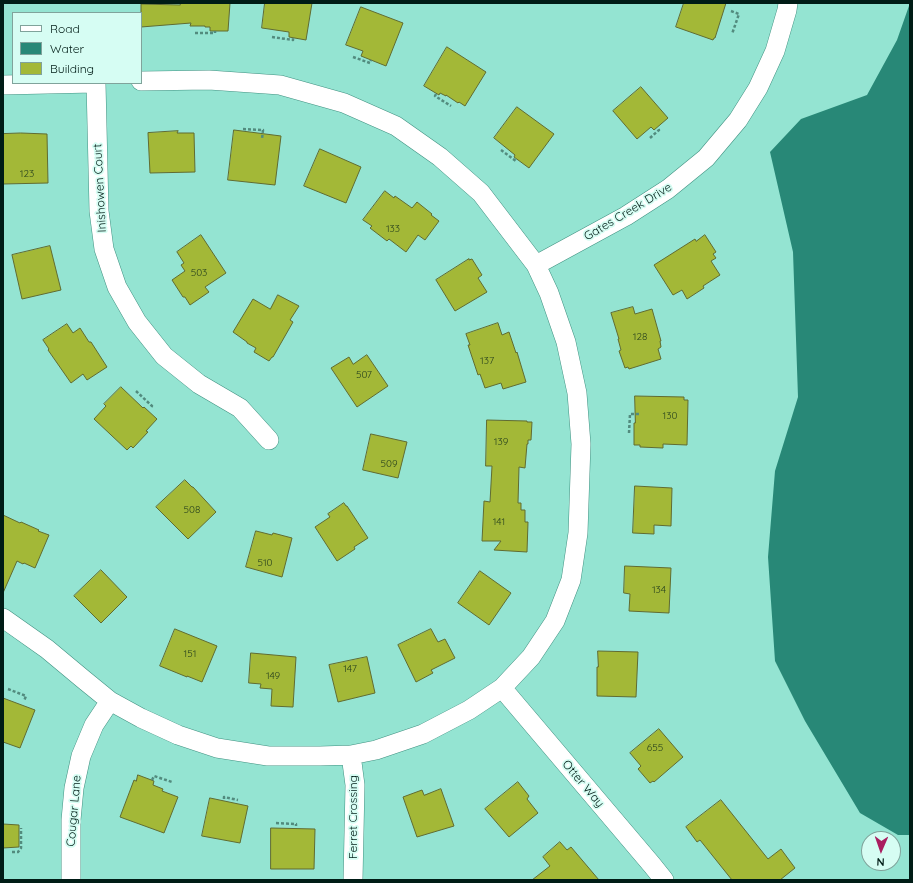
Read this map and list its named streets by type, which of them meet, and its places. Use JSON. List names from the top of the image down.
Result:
{
  "streets": {
    "street": [
      "Inishowen Court",
      "Gates Creek Drive",
      "Otter Way",
      "Cougar Lane",
      "Ferret Crossing"
    ]
  },
  "house_numbers": [
    "123",
    "133",
    "503",
    "128",
    "137",
    "507",
    "130",
    "139",
    "509",
    "508",
    "141",
    "510",
    "134",
    "151",
    "147",
    "149",
    "655"
  ],
  "legend": ["Road", "Water", "Building"],
  "north": "bottom"
}
